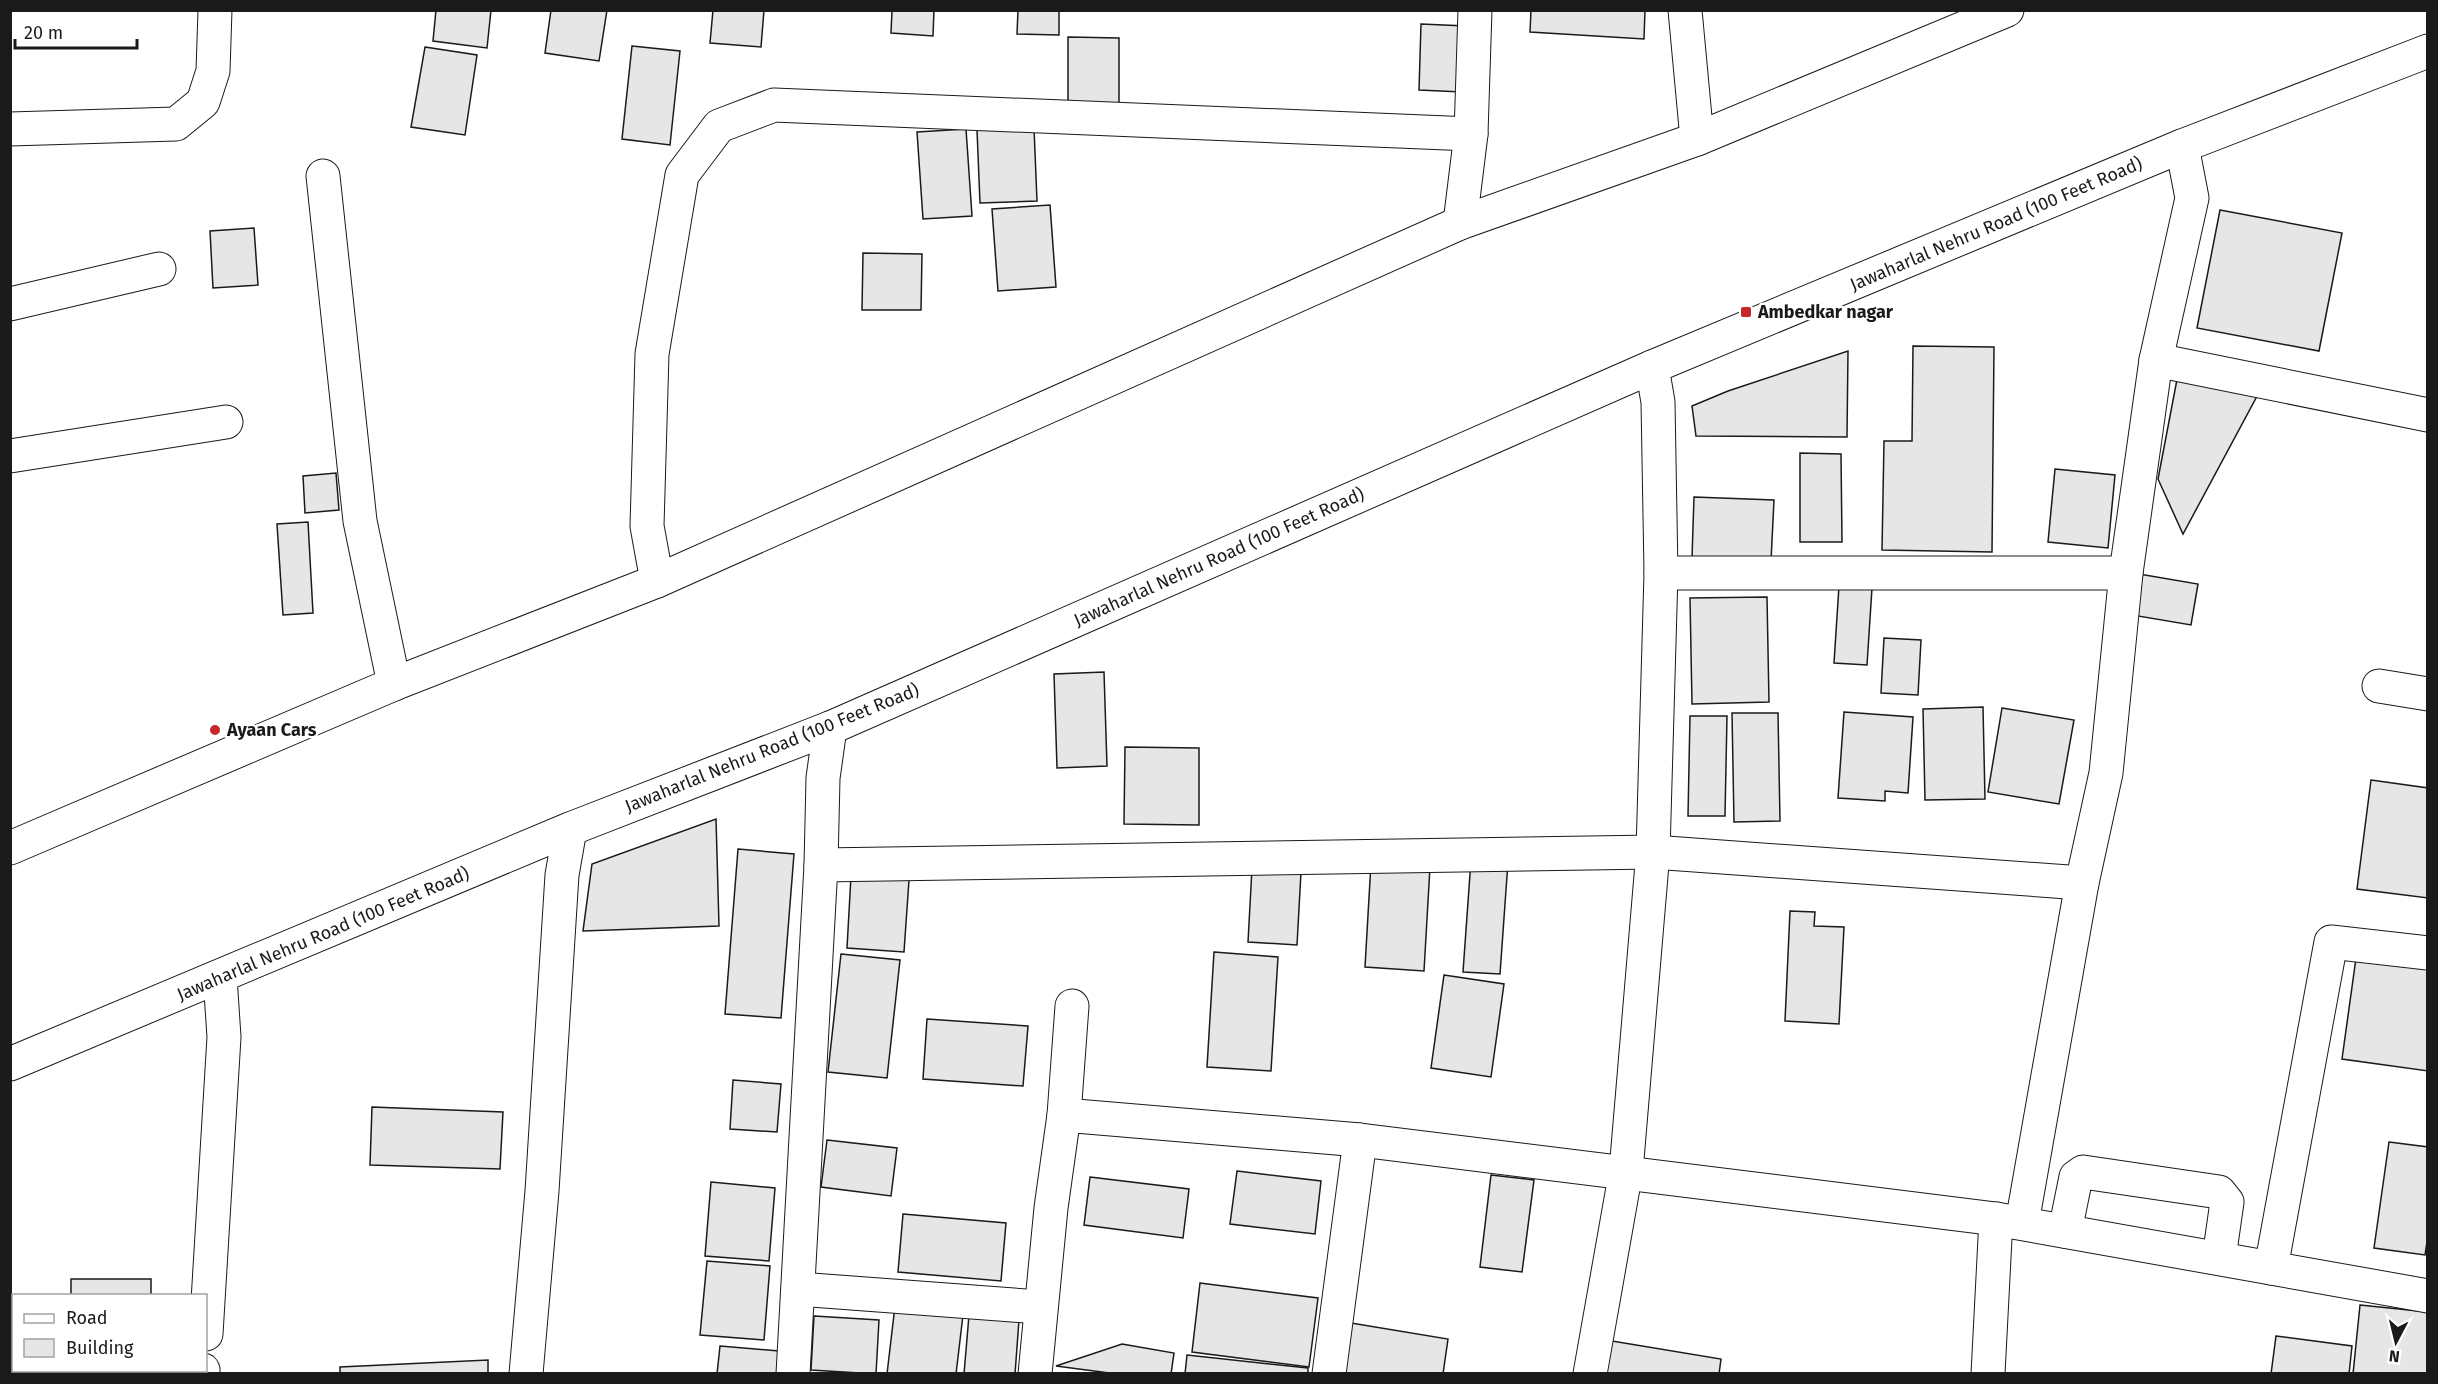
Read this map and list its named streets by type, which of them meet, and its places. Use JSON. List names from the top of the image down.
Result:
{
  "streets": {
    "street": ["Jawaharlal Nehru Road (100 Feet Road)"]
  },
  "places": {
    "transit": ["Ambedkar nagar"],
    "other": ["Ayaan Cars"]
  },
  "legend": ["Road", "Building"],
  "scale_bar": "20 m",
  "north": "bottom"
}
